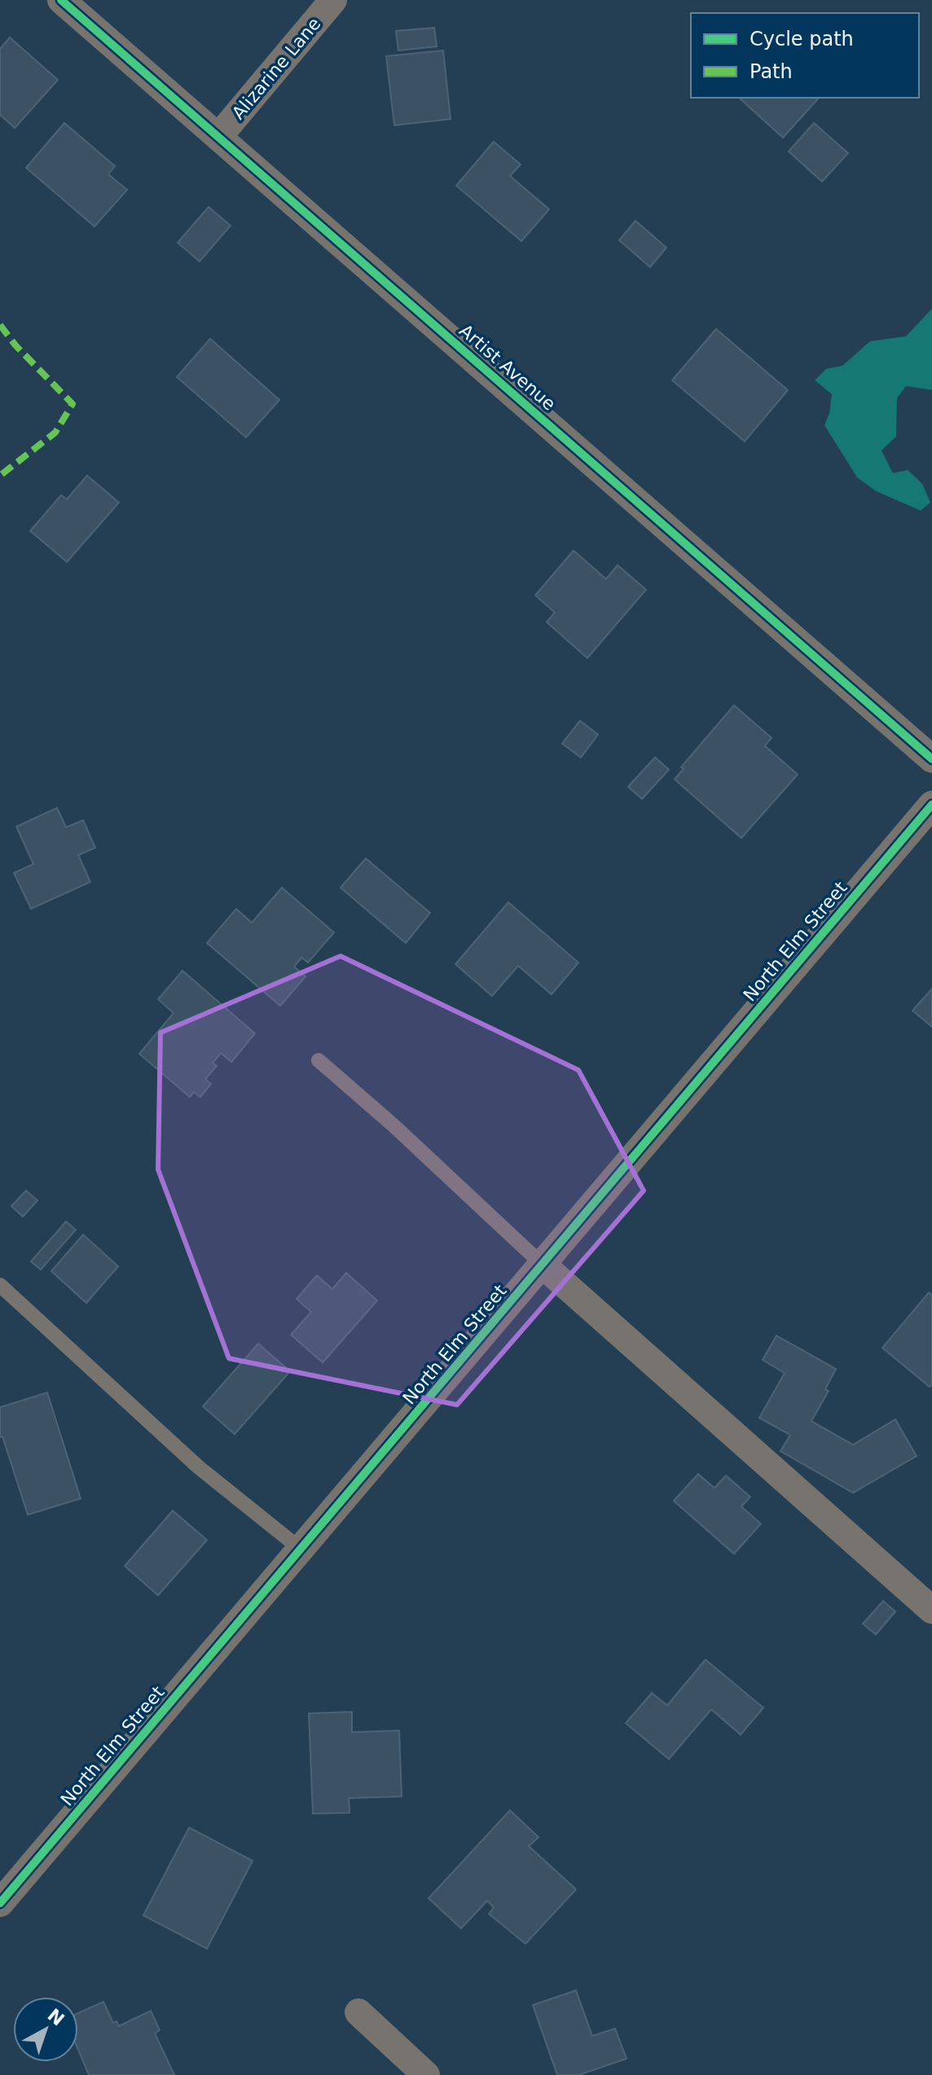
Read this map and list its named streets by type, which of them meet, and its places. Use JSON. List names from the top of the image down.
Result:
{
  "streets": {
    "street": ["Alizarine Lane", "Artist Avenue", "North Elm Street"]
  },
  "crossings": [
    ["Alizarine Lane", "Artist Avenue"]
  ],
  "legend": ["Cycle path", "Path"],
  "north": "top right"
}
